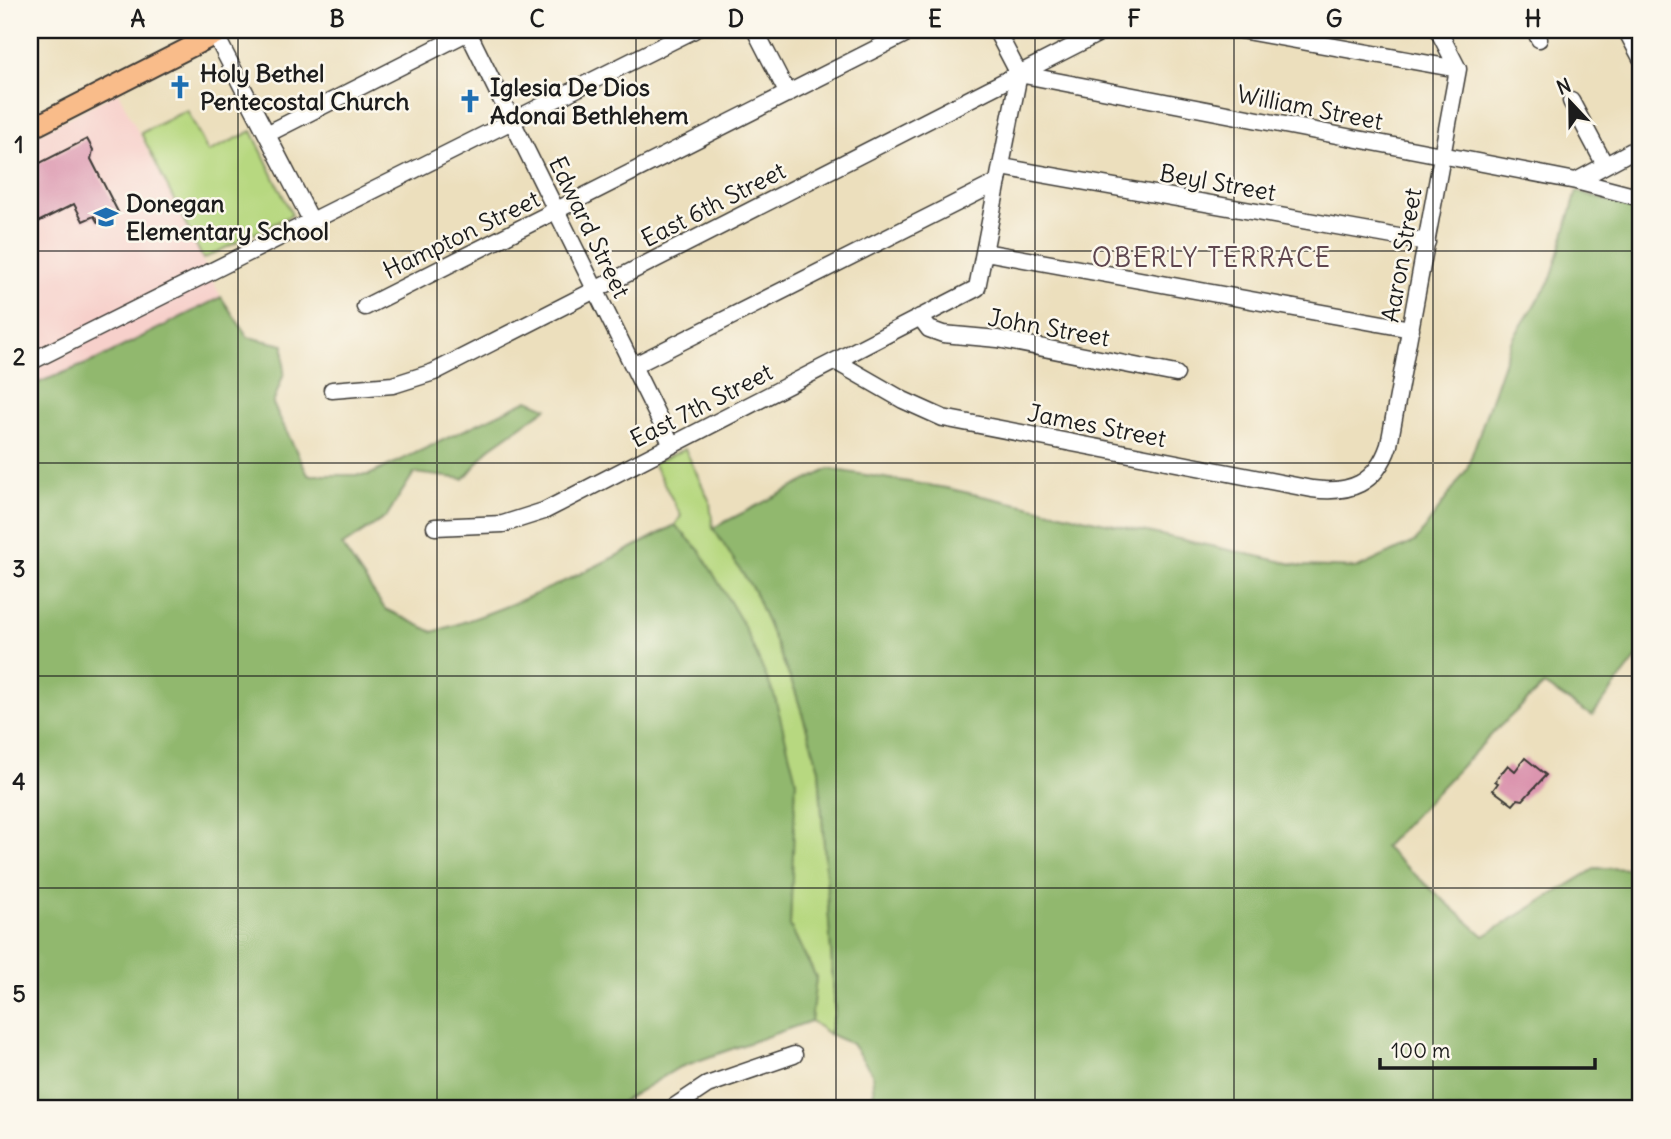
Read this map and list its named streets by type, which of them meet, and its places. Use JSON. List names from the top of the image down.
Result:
{
  "streets": {
    "street": [
      "William Street",
      "Beyl Street",
      "East 6th Street",
      "Edward Street",
      "Hampton Street",
      "Aaron Street",
      "John Street",
      "East 7th Street",
      "James Street"
    ]
  },
  "crossings": [
    ["William Street", "East 6th Street"],
    ["William Street", "Aaron Street"],
    ["William Street", "John Street"],
    ["Beyl Street", "Aaron Street"],
    ["Beyl Street", "John Street"],
    ["East 6th Street", "Edward Street"],
    ["East 6th Street", "John Street"],
    ["Edward Street", "Hampton Street"],
    ["Edward Street", "East 7th Street"],
    ["Aaron Street", "James Street"],
    ["John Street", "East 7th Street"],
    ["East 7th Street", "James Street"]
  ],
  "districts": ["OBERLY TERRACE"],
  "places": {
    "church": ["Holy Bethel Pentecostal Church", "Iglesia De Dios Adonai Bethlehem"],
    "school or university": ["Donegan Elementary School"]
  },
  "scale_bar": "100 m",
  "north": "top",
  "grid": {
    "columns": [
      "A",
      "B",
      "C",
      "D",
      "E",
      "F",
      "G",
      "H"
    ],
    "rows": [
      "1",
      "2",
      "3",
      "4",
      "5"
    ]
  }
}
